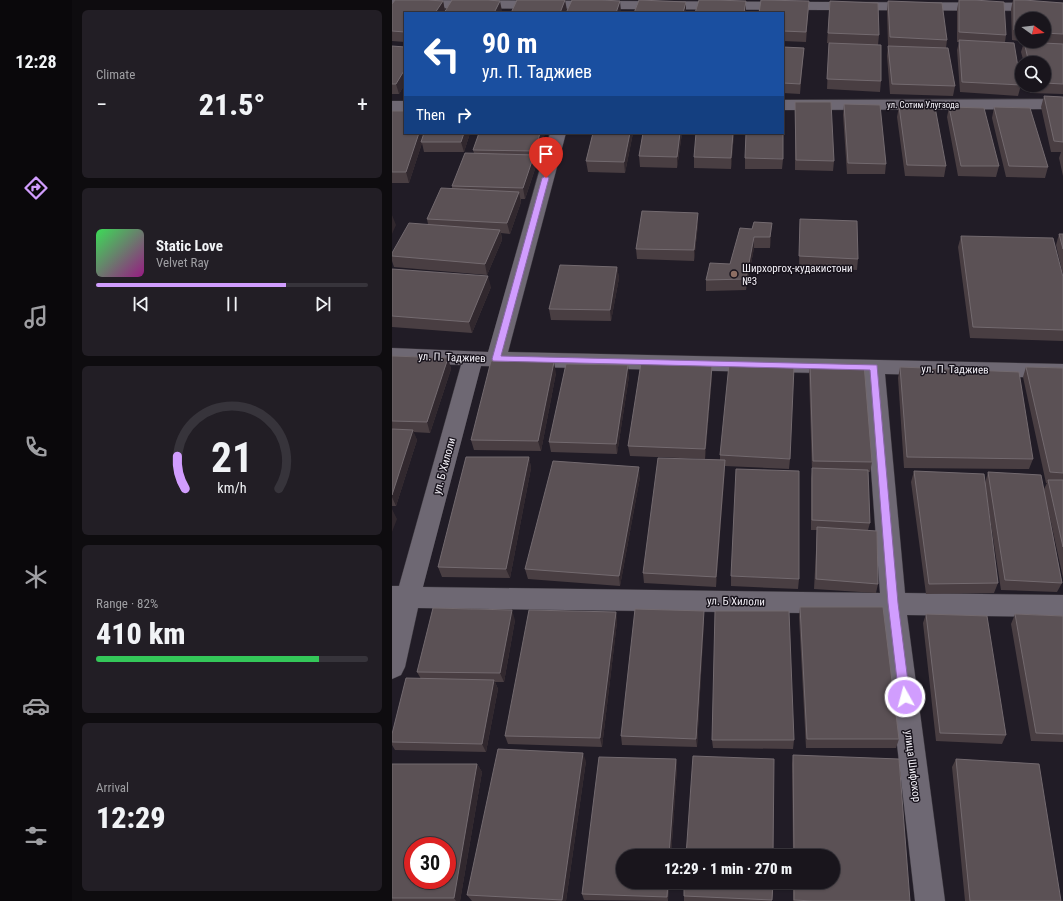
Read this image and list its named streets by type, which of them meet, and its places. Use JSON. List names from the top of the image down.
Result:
{
  "streets": {
    "street": [
      "ул. Сотим Улугзода",
      "ул. П. Таджиев",
      "ул. Б Хилоли",
      "улица Шифокор"
    ]
  },
  "crossings": [
    ["ул. П. Таджиев", "ул. Б Хилоли"],
    ["ул. П. Таджиев", "улица Шифокор"],
    ["ул. Б Хилоли", "улица Шифокор"]
  ],
  "places": ["Ширхоргоҳ-кудакистони №3"],
  "north": "right",
  "page": {
    "tabs": "12:28",
    "tile": [
      "Climate",
      ["Range · 82%", "410 km"],
      ["Arrival", "12:29"]
    ],
    "turn": ["90 m", "ул. П. Таджиев"],
    "heat": ["−", "21.5°", "+"],
    "then": "Then",
    "song": ["Static Love", "Velvet Ray"],
    "limit": "30",
    "trip": "12:29 · 1 min · 270 m",
    "gauge": ["21", "km/h"]
  }
}
